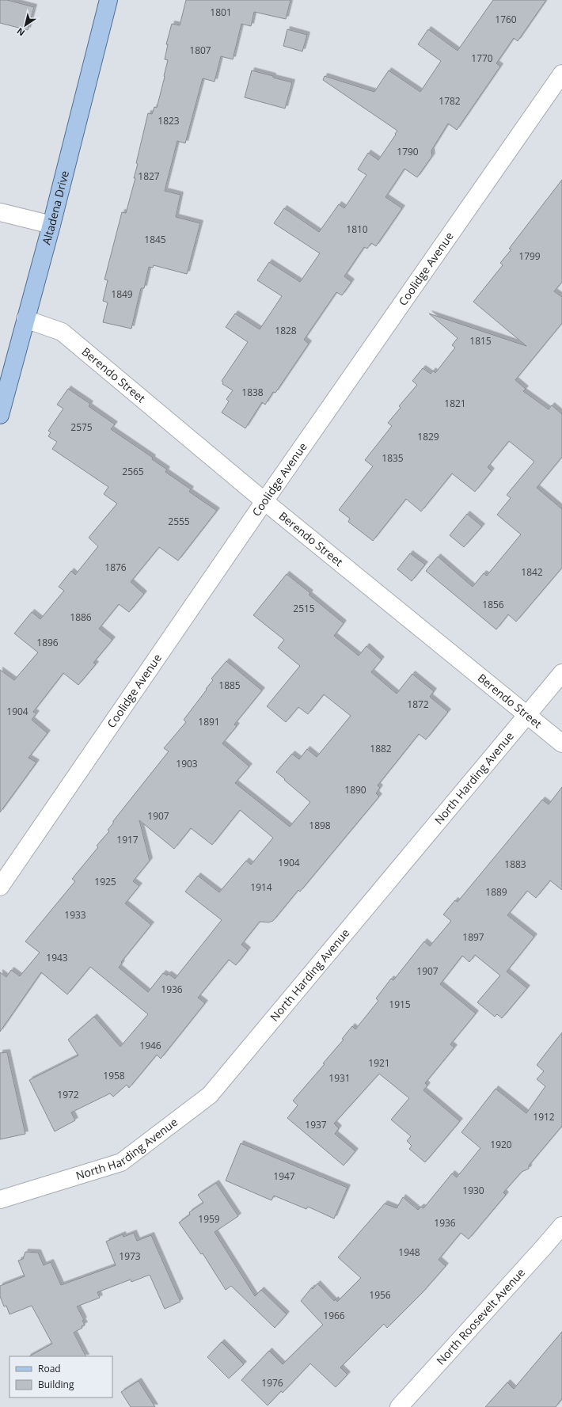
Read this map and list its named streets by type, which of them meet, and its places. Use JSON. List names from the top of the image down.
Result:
{
  "streets": {
    "main road": ["Altadena Drive"],
    "street": [
      "Coolidge Avenue",
      "Berendo Street",
      "North Harding Avenue",
      "North Roosevelt Avenue"
    ]
  },
  "crossings": [
    ["Altadena Drive", "Berendo Street"],
    ["Coolidge Avenue", "Berendo Street"],
    ["Berendo Street", "North Harding Avenue"]
  ],
  "house_numbers": [
    "1801",
    "1760",
    "1807",
    "1770",
    "1782",
    "1823",
    "1790",
    "1827",
    "1810",
    "1845",
    "1799",
    "1849",
    "1828",
    "1815",
    "1838",
    "1821",
    "2575",
    "1829",
    "1835",
    "2565",
    "2555",
    "1876",
    "1842",
    "1856",
    "2515",
    "1886",
    "1896",
    "1885",
    "1872",
    "1904",
    "1891",
    "1882",
    "1903",
    "1890",
    "1907",
    "1898",
    "1917",
    "1904",
    "1883",
    "1925",
    "1914",
    "1889",
    "1933",
    "1897",
    "1943",
    "1907",
    "1936",
    "1915",
    "1946",
    "1921",
    "1958",
    "1931",
    "1972",
    "1912",
    "1937",
    "1920",
    "1947",
    "1930",
    "1959",
    "1936",
    "1948",
    "1973",
    "1956",
    "1966",
    "1976"
  ],
  "legend": ["Road", "Building"],
  "north": "bottom left"
}
